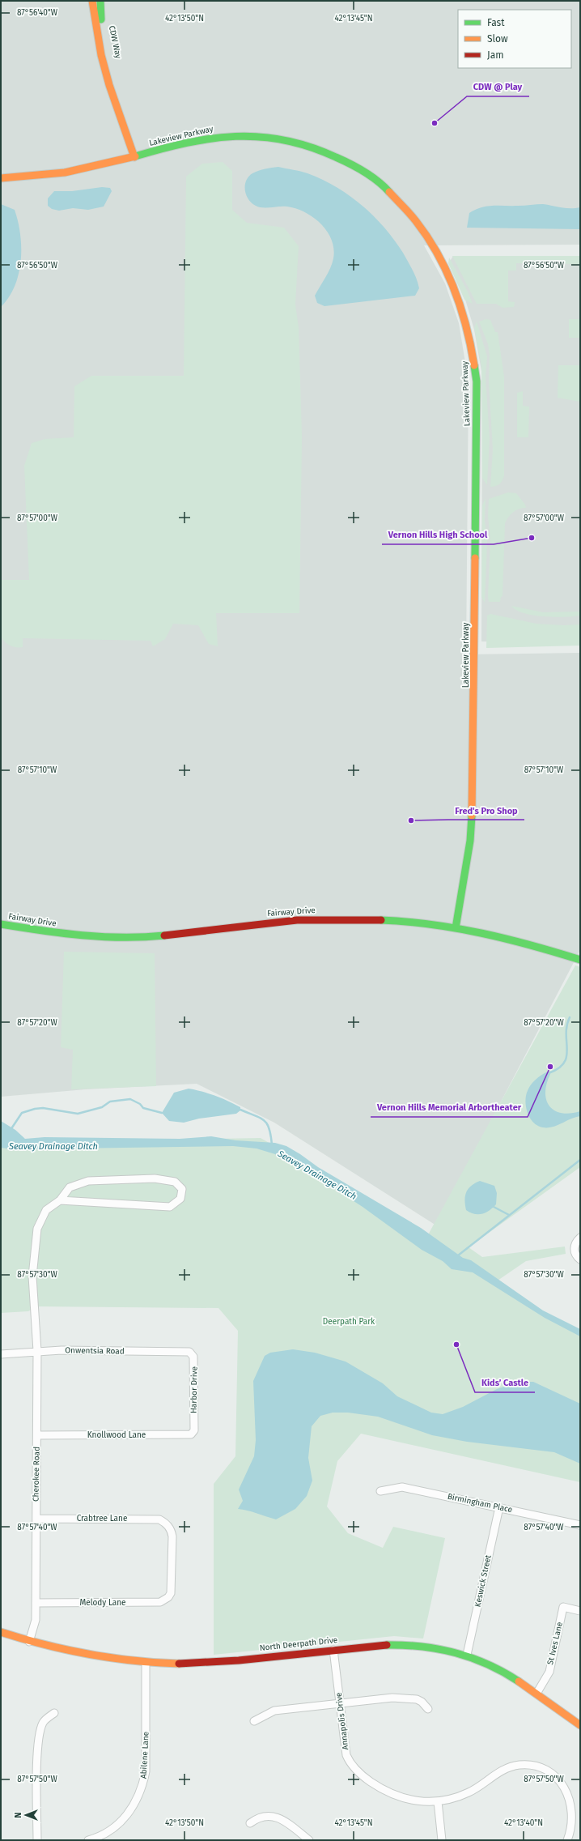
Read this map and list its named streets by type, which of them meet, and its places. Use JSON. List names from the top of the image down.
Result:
{
  "streets": {
    "street": [
      "CDW Way",
      "Lakeview Parkway",
      "Fairway Drive",
      "Onwentsia Road",
      "Harbor Drive",
      "Knollwood Lane",
      "Cherokee Road",
      "Birmingham Place",
      "Crabtree Lane",
      "Keswick Street",
      "Melody Lane",
      "St Ives Lane",
      "North Deerpath Drive",
      "Annapolis Drive",
      "Abilene Lane"
    ]
  },
  "crossings": [
    ["CDW Way", "Lakeview Parkway"],
    ["Lakeview Parkway", "Fairway Drive"],
    ["Onwentsia Road", "Harbor Drive"],
    ["Onwentsia Road", "Cherokee Road"],
    ["Harbor Drive", "Knollwood Lane"],
    ["Knollwood Lane", "Cherokee Road"],
    ["Cherokee Road", "Crabtree Lane"],
    ["Cherokee Road", "Melody Lane"],
    ["Cherokee Road", "North Deerpath Drive"],
    ["Birmingham Place", "Keswick Street"],
    ["Crabtree Lane", "Melody Lane"],
    ["Keswick Street", "North Deerpath Drive"],
    ["St Ives Lane", "North Deerpath Drive"],
    ["North Deerpath Drive", "Annapolis Drive"],
    ["North Deerpath Drive", "Abilene Lane"]
  ],
  "water": ["Seavey Drainage Ditch"],
  "parks": ["Deerpath Park"],
  "places": [
    "CDW @ Play",
    "Vernon Hills High School",
    "Fred's Pro Shop",
    "Vernon Hills Memorial Arbortheater",
    "Kids’ Castle"
  ],
  "legend": ["Fast", "Slow", "Jam"],
  "north": "left",
  "coordinates": [
    "87°56'40\"W",
    "42°13'50\"N",
    "42°13'45\"N",
    "87°56'50\"W",
    "87°57'00\"W",
    "87°57'10\"W",
    "87°57'20\"W",
    "87°57'30\"W",
    "87°57'40\"W",
    "87°57'50\"W",
    "42°13'40\"N"
  ]
}
